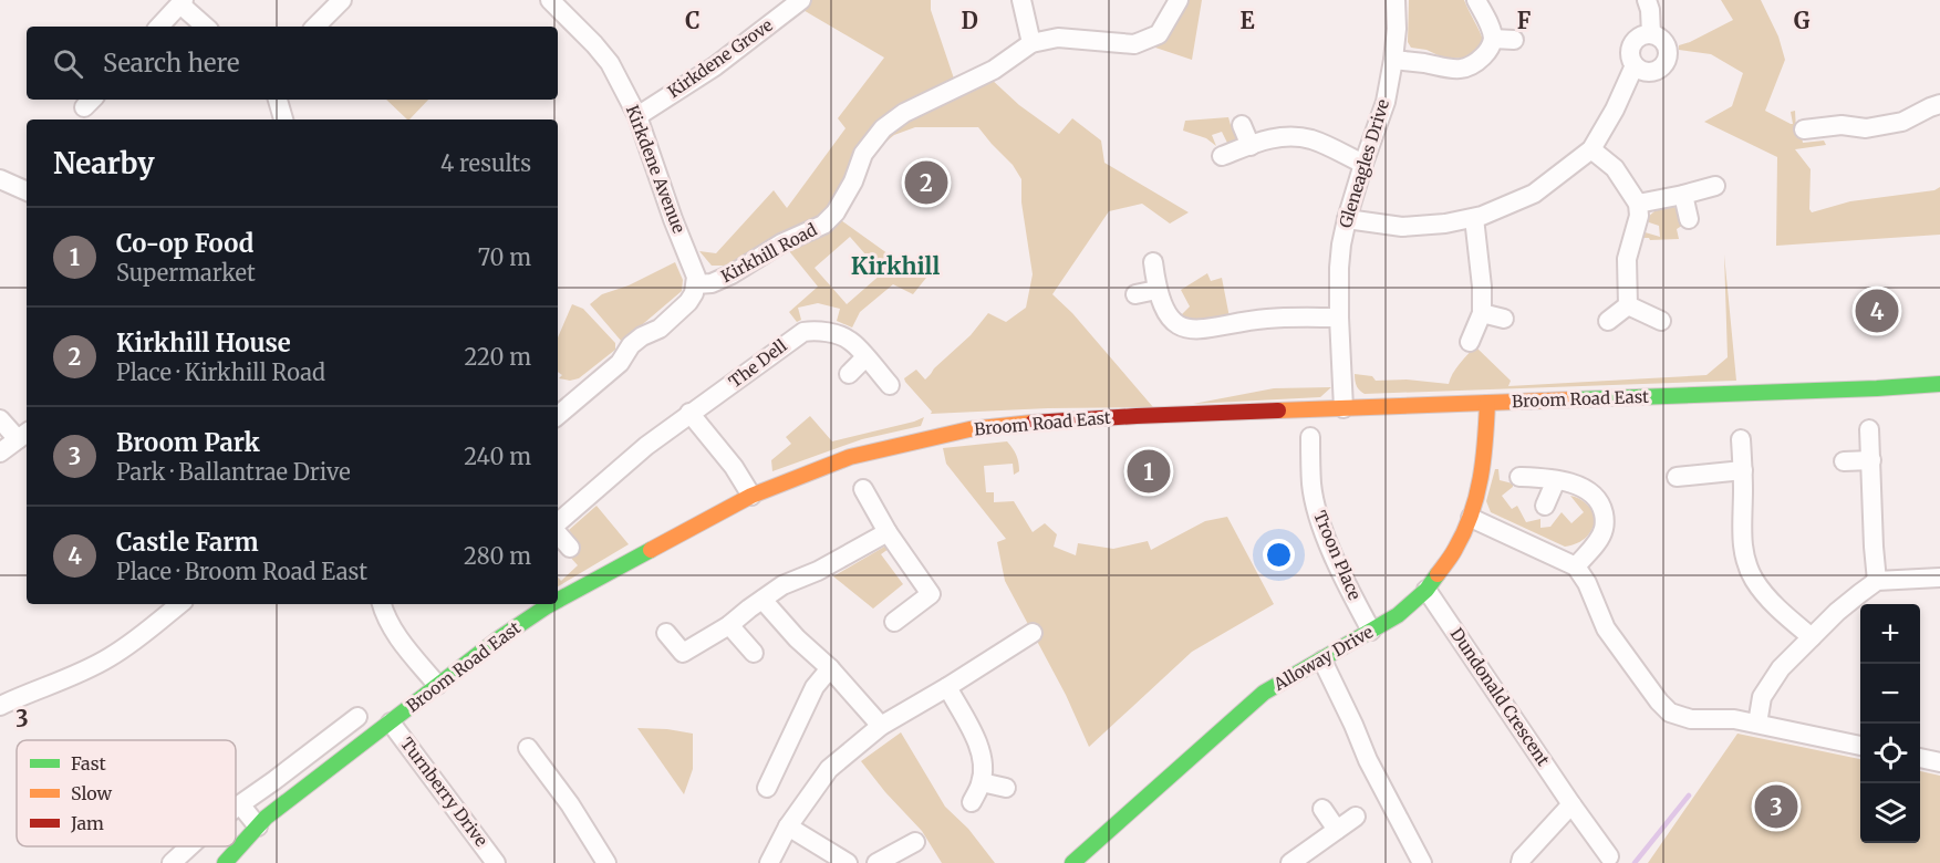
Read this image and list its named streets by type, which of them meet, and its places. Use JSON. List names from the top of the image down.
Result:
{
  "streets": {
    "street": [
      "Kirkdene Grove",
      "Gleneagles Drive",
      "Kirkdene Avenue",
      "Kirkhill Road",
      "The Dell",
      "Broom Road East",
      "Troon Place",
      "Alloway Drive",
      "Dundonald Crescent",
      "Turnberry Drive"
    ]
  },
  "crossings": [
    ["Kirkdene Grove", "Kirkdene Avenue"],
    ["Gleneagles Drive", "Broom Road East"],
    ["Kirkdene Avenue", "Kirkhill Road"],
    ["Broom Road East", "Alloway Drive"],
    ["Broom Road East", "Turnberry Drive"],
    ["Troon Place", "Alloway Drive"],
    ["Alloway Drive", "Dundonald Crescent"]
  ],
  "districts": ["Kirkhill"],
  "legend": ["Fast", "Slow", "Jam"],
  "page": {
    "search": "Search here",
    "heading": ["Nearby", "4 results"],
    "pins": [
      "2",
      "4",
      "1",
      "3"
    ],
    "list": [
      {
        "mark": "1",
        "name": "Co-op Food",
        "note": "Supermarket",
        "value": "70 m"
      },
      {
        "mark": "2",
        "name": "Kirkhill House",
        "note": "Place · Kirkhill Road",
        "value": "220 m"
      },
      {
        "mark": "3",
        "name": "Broom Park",
        "note": "Park · Ballantrae Drive",
        "value": "240 m"
      },
      {
        "mark": "4",
        "name": "Castle Farm",
        "note": "Place · Broom Road East",
        "value": "280 m"
      }
    ],
    "map_buttons": ["+", "−"]
  },
  "grid": {
    "columns": [
      "C",
      "D",
      "E",
      "F",
      "G"
    ],
    "rows": ["3"]
  }
}
